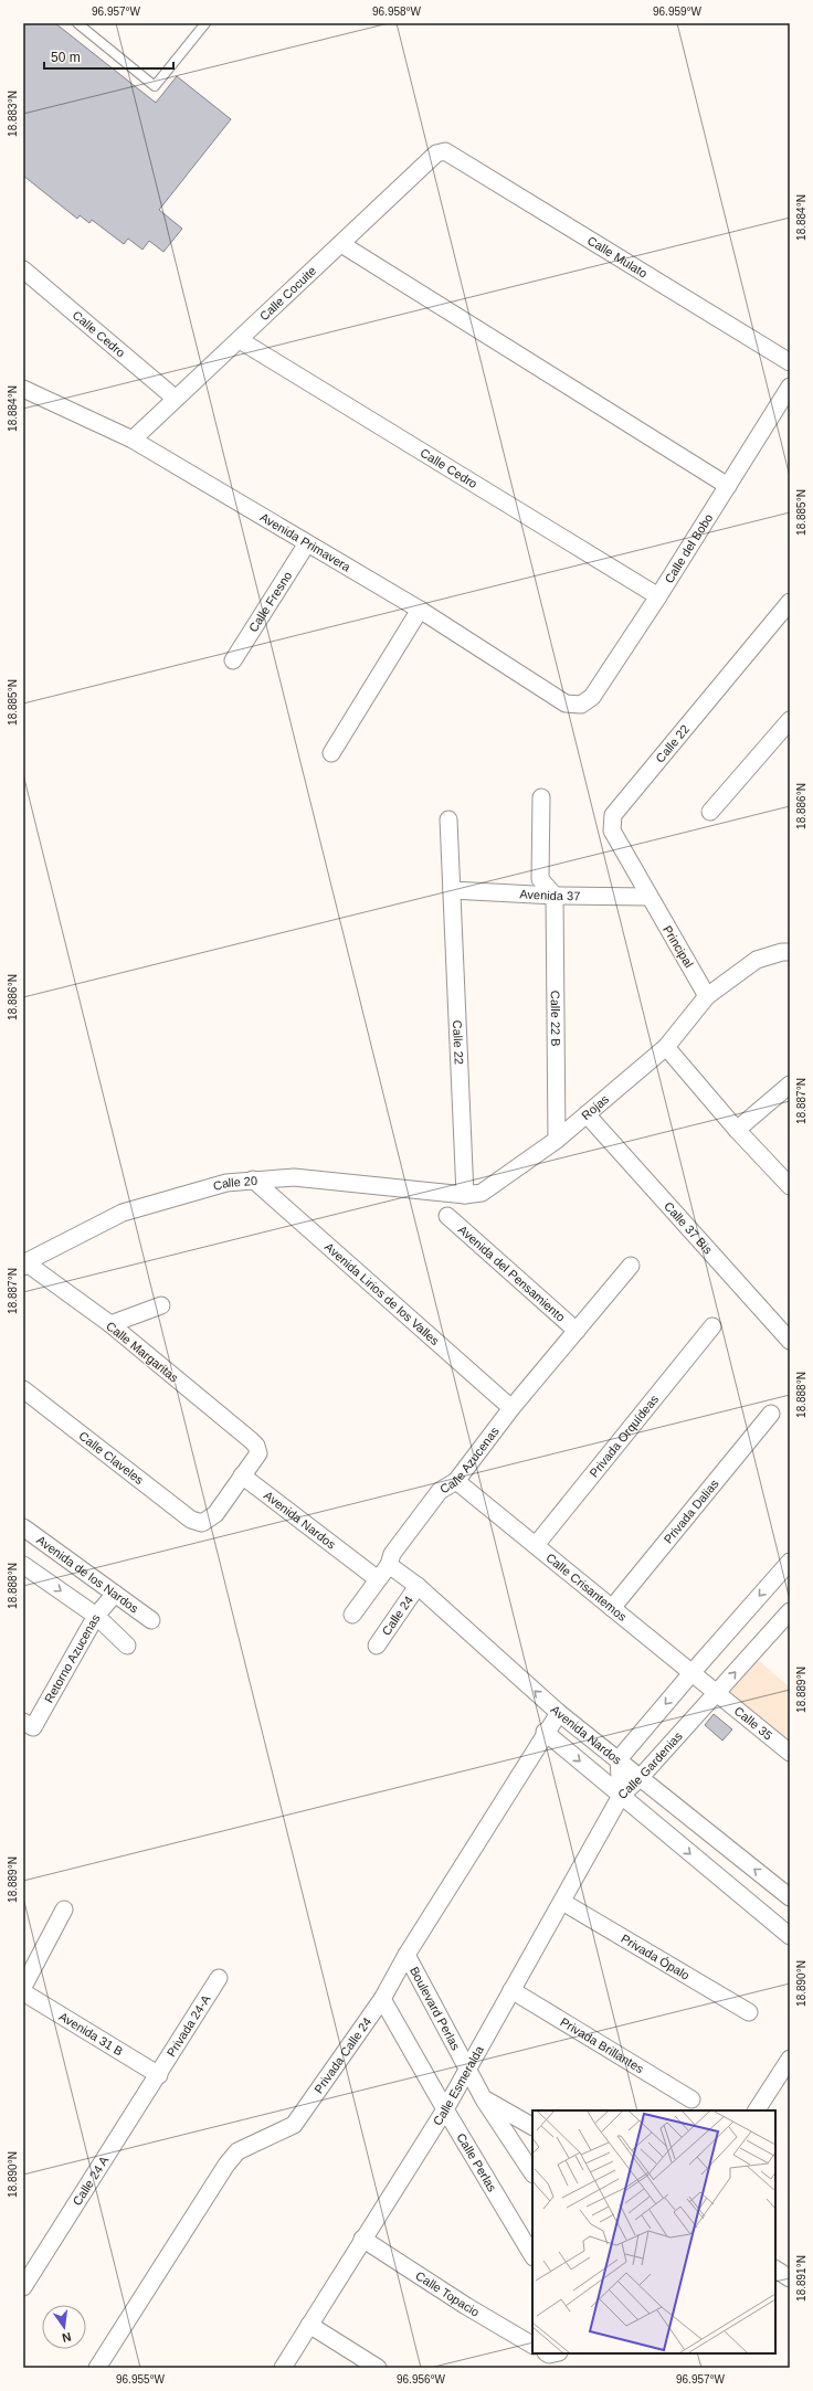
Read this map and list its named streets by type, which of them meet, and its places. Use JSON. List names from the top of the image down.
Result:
{
  "streets": {
    "street": [
      "Calle Mulato",
      "Calle Cocuite",
      "Calle Cedro",
      "Avenida Primavera",
      "Calle del Bobo",
      "Calle Fresno",
      "Calle 22",
      "Avenida 37",
      "Principal",
      "Calle 22 B",
      "Rojas",
      "Calle 20",
      "Calle 37 Bis",
      "Avenida del Pensamiento",
      "Avenida Lirios de los Valles",
      "Calle Margaritas",
      "Privada Orquídeas",
      "Calle Claveles",
      "Calle Azucenas",
      "Privada Dalias",
      "Avenida Nardos",
      "Avenida de los Nardos",
      "Calle Crisantemos",
      "Calle 24",
      "Retorno Azucenas",
      "Calle 35",
      "Calle Gardenias",
      "Privada Ópalo",
      "Boulevard Perlas",
      "Privada 24-A",
      "Avenida 31 B",
      "Privada Brillantes",
      "Privada Calle 24",
      "Calle Esmeralda",
      "Calle Perlas",
      "Calle 24 A",
      "Calle Topacio"
    ]
  },
  "crossings": [
    ["Calle Mulato", "Calle Cocuite"],
    ["Calle Cocuite", "Calle Cedro"],
    ["Calle Cocuite", "Avenida Primavera"],
    ["Calle Cedro", "Calle del Bobo"],
    ["Avenida Primavera", "Calle del Bobo"],
    ["Avenida Primavera", "Calle Fresno"],
    ["Calle 22", "Avenida 37"],
    ["Calle 22", "Principal"],
    ["Calle 22", "Rojas"],
    ["Calle 22", "Calle 20"],
    ["Avenida 37", "Principal"],
    ["Avenida 37", "Calle 22 B"],
    ["Principal", "Rojas"],
    ["Calle 22 B", "Rojas"],
    ["Rojas", "Calle 20"],
    ["Rojas", "Calle 37 Bis"],
    ["Calle 20", "Avenida Lirios de los Valles"],
    ["Calle 20", "Calle Margaritas"],
    ["Avenida del Pensamiento", "Calle Azucenas"],
    ["Avenida Lirios de los Valles", "Calle Azucenas"],
    ["Calle Margaritas", "Calle Claveles"],
    ["Calle Margaritas", "Avenida Nardos"],
    ["Privada Orquídeas", "Calle Crisantemos"],
    ["Calle Claveles", "Avenida Nardos"],
    ["Calle Azucenas", "Avenida Nardos"],
    ["Calle Azucenas", "Calle Crisantemos"],
    ["Privada Dalias", "Calle Crisantemos"],
    ["Avenida Nardos", "Calle 24"],
    ["Avenida Nardos", "Calle Gardenias"],
    ["Avenida Nardos", "Privada Calle 24"],
    ["Avenida Nardos", "Calle Esmeralda"],
    ["Avenida de los Nardos", "Retorno Azucenas"],
    ["Calle Crisantemos", "Calle 35"],
    ["Calle Crisantemos", "Calle Gardenias"],
    ["Calle 35", "Calle Gardenias"],
    ["Calle Gardenias", "Calle Esmeralda"],
    ["Privada Ópalo", "Calle Esmeralda"],
    ["Boulevard Perlas", "Privada Calle 24"],
    ["Boulevard Perlas", "Calle Esmeralda"],
    ["Privada 24-A", "Avenida 31 B"],
    ["Privada 24-A", "Calle 24 A"],
    ["Avenida 31 B", "Calle 24 A"],
    ["Privada Brillantes", "Calle Esmeralda"],
    ["Privada Calle 24", "Calle Perlas"],
    ["Calle Esmeralda", "Calle Perlas"],
    ["Calle Esmeralda", "Calle Topacio"]
  ],
  "scale_bar": "50 m",
  "north": "bottom",
  "coordinates": [
    "96.957°W",
    "96.958°W",
    "96.959°W",
    "18.883°N",
    "18.884°N",
    "18.885°N",
    "18.886°N",
    "18.887°N",
    "18.888°N",
    "18.889°N",
    "18.890°N",
    "18.891°N",
    "96.955°W",
    "96.956°W"
  ]
}
